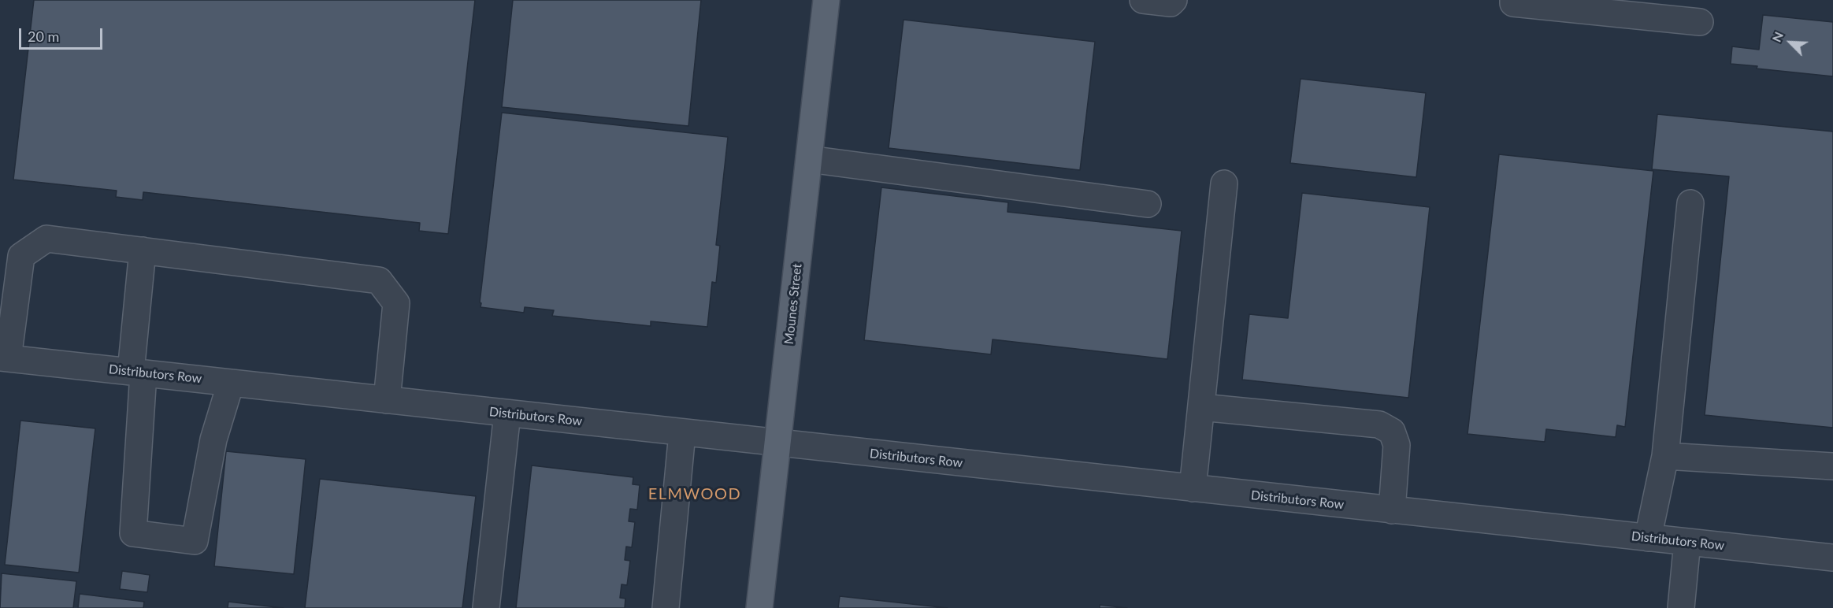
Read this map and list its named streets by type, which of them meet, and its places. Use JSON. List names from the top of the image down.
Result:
{
  "streets": {
    "main road": ["Mounes Street"],
    "street": ["Distributors Row"]
  },
  "crossings": [
    ["Mounes Street", "Distributors Row"]
  ],
  "districts": ["ELMWOOD"],
  "scale_bar": "20 m",
  "north": "top left"
}
